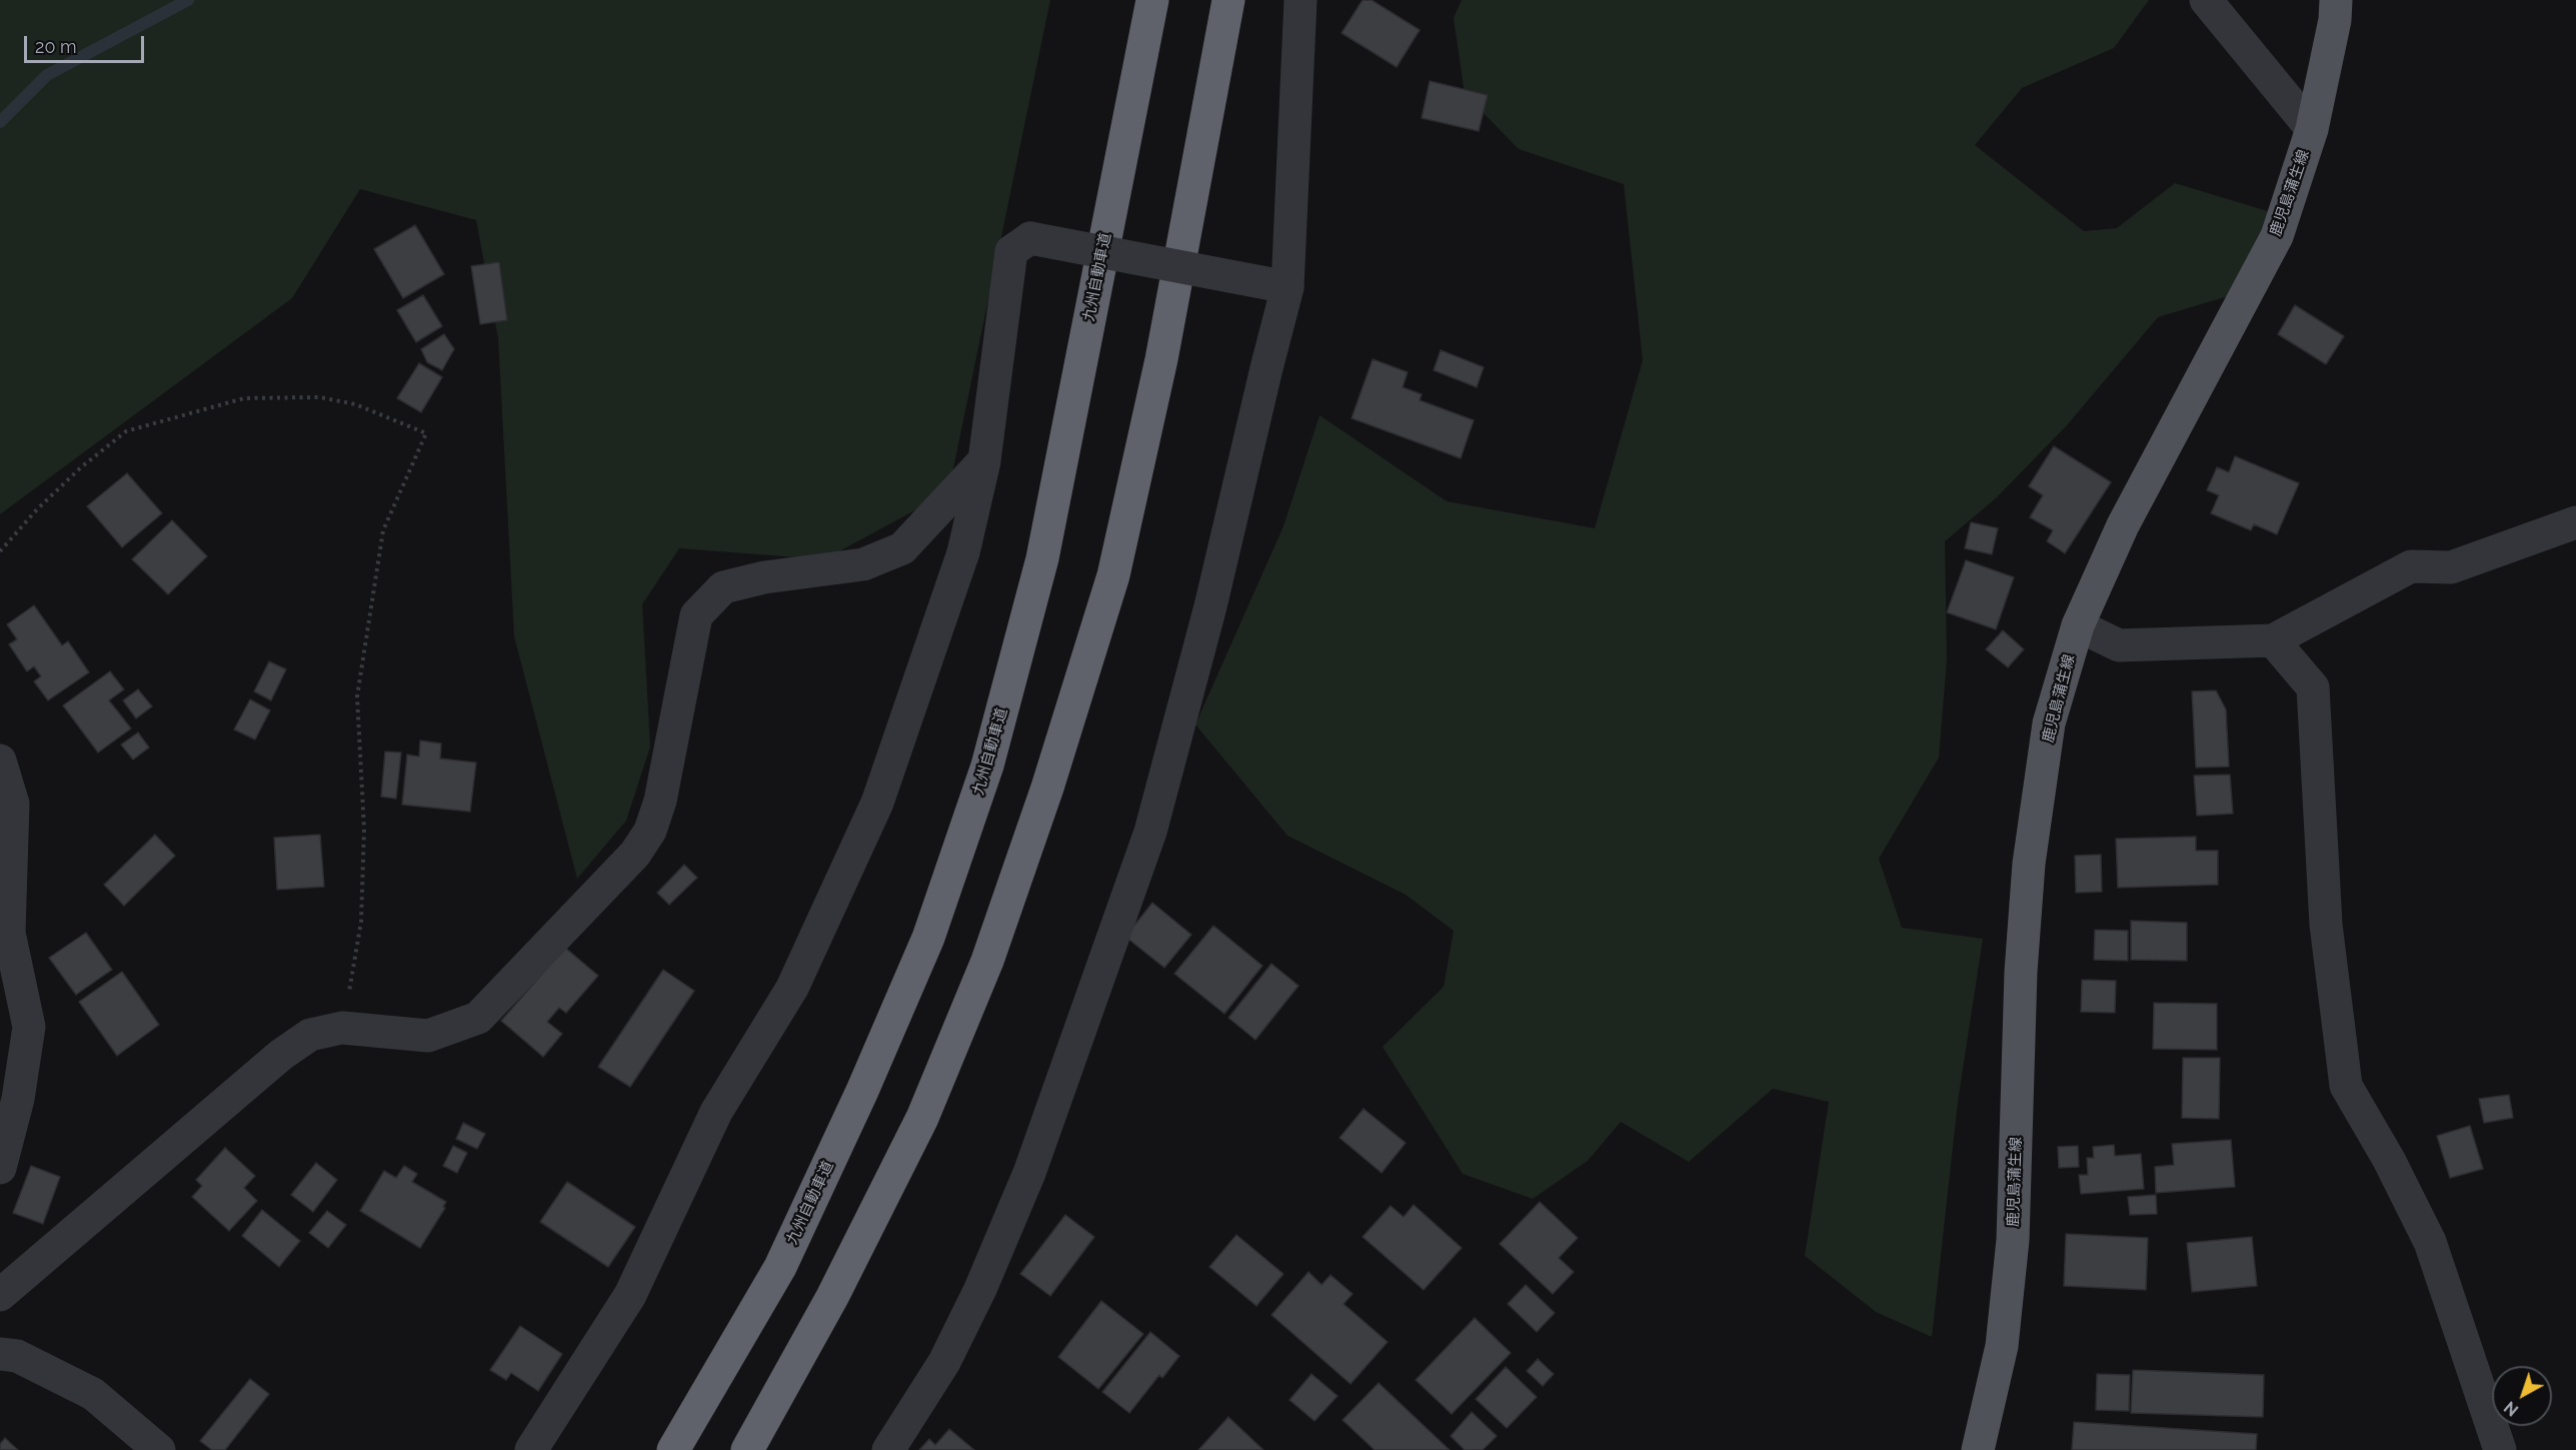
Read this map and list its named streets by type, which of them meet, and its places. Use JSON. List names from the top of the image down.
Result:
{
  "streets": {
    "highway": ["九州自動車道"],
    "main road": ["鹿児島蒲生線"]
  },
  "scale_bar": "20 m",
  "north": "bottom left"
}
